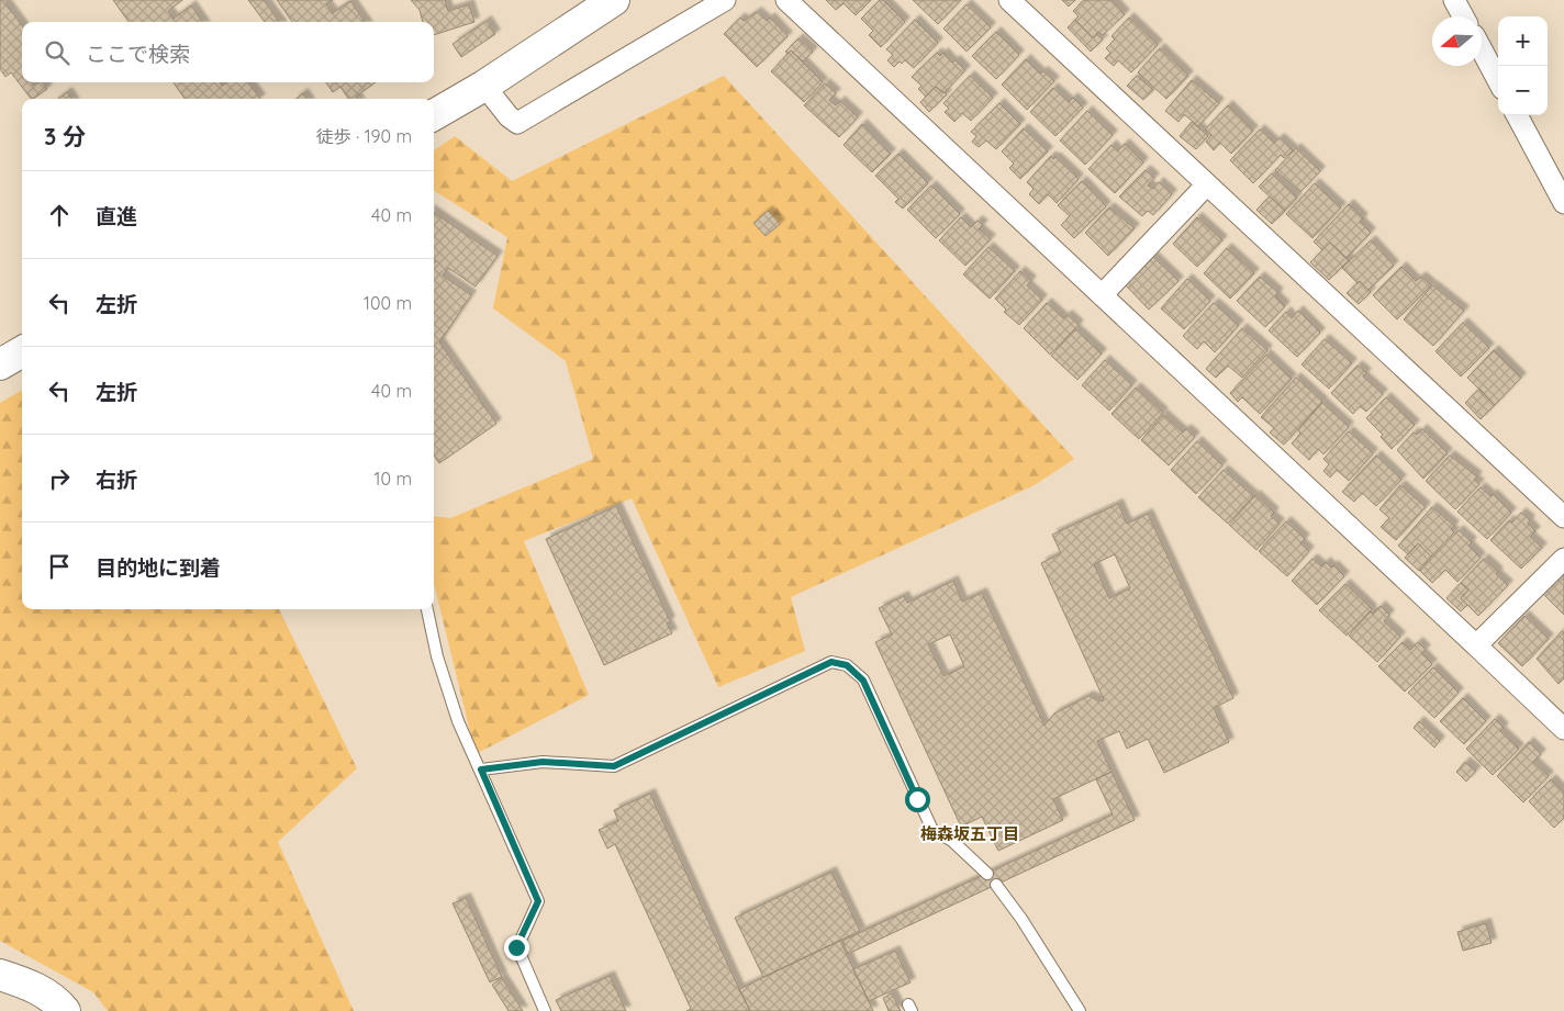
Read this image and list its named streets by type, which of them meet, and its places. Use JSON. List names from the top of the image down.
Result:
{
  "districts": ["梅森坂五丁目"],
  "north": "left",
  "page": {
    "map_buttons": ["+", "−"],
    "search": "ここで検索",
    "heading": ["3 分", "徒歩 · 190 m"],
    "list": [
      ["直進", "40 m"],
      ["左折", "100 m"],
      ["左折", "40 m"],
      ["右折", "10 m"],
      "目的地に到着"
    ]
  }
}
